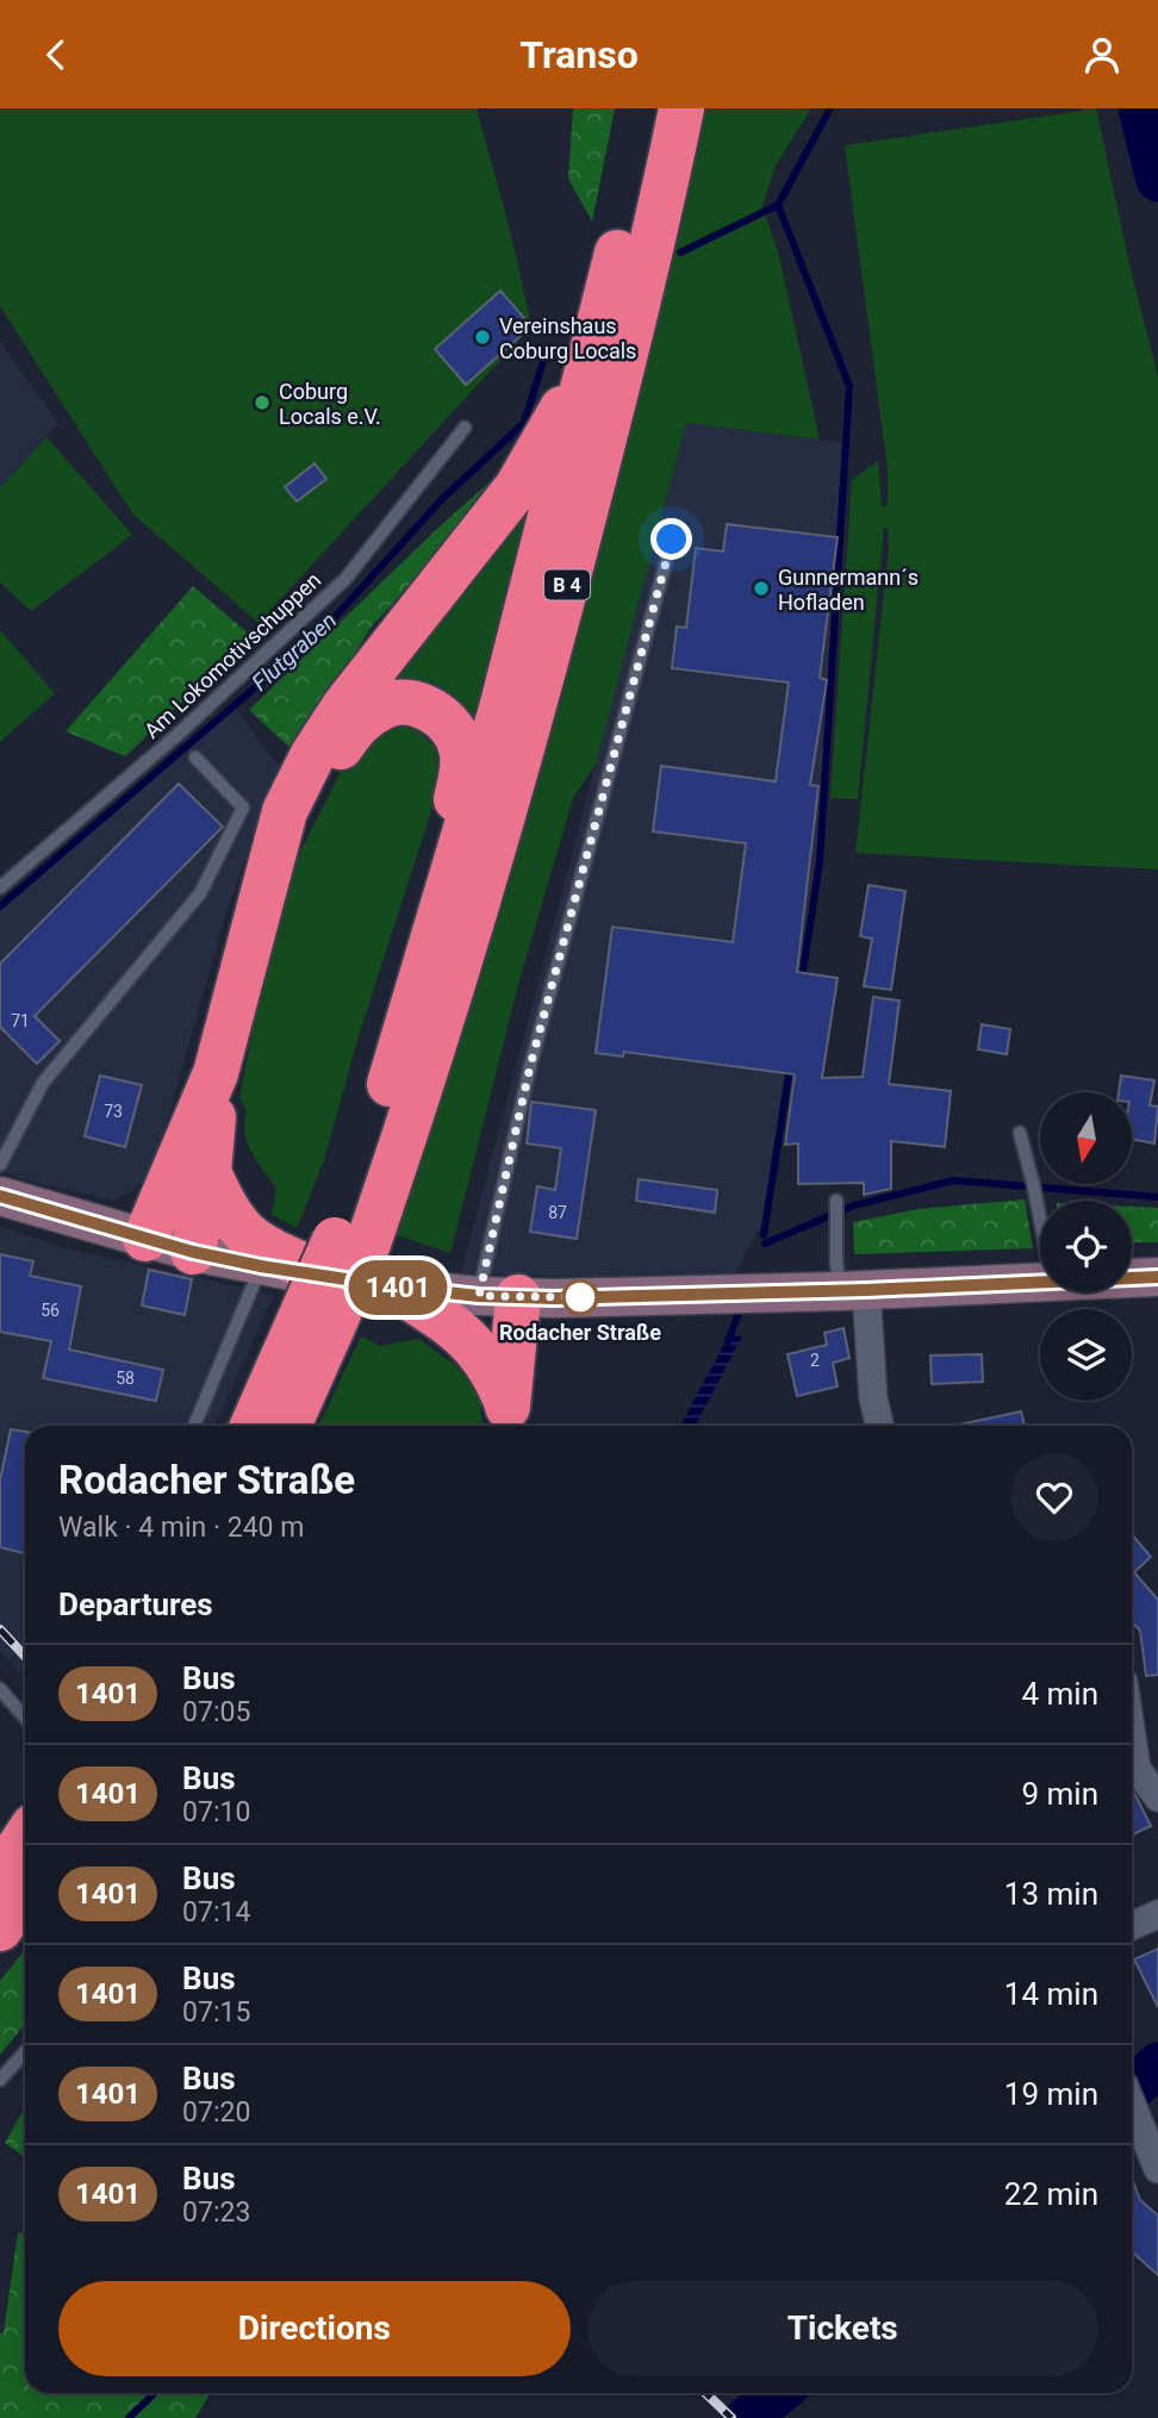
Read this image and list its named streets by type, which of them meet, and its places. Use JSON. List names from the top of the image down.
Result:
{
  "streets": {
    "highway": ["B 4"],
    "lane": ["Am Lokomotivschuppen"]
  },
  "water": ["Flutgraben"],
  "places": [
    "Vereinshaus Coburg Locals",
    "Coburg Locals e.V.",
    "Gunnermann´s Hofladen",
    "Rodacher Straße"
  ],
  "lines": ["bus line 1401"],
  "house_numbers": [
    "71",
    "73",
    "87",
    "56",
    "2",
    "58"
  ],
  "north": "bottom",
  "page": {
    "header": "Transo",
    "on_map": "1401",
    "heading": [
      ["Rodacher Straße", "Walk · 4 min · 240 m"],
      "Departures"
    ],
    "list": [
      {
        "mark": "1401",
        "name": "Bus",
        "note": "07:05",
        "value": "4 min"
      },
      {
        "mark": "1401",
        "name": "Bus",
        "note": "07:10",
        "value": "9 min"
      },
      {
        "mark": "1401",
        "name": "Bus",
        "note": "07:14",
        "value": "13 min"
      },
      {
        "mark": "1401",
        "name": "Bus",
        "note": "07:15",
        "value": "14 min"
      },
      {
        "mark": "1401",
        "name": "Bus",
        "note": "07:20",
        "value": "19 min"
      },
      {
        "mark": "1401",
        "name": "Bus",
        "note": "07:23",
        "value": "22 min"
      }
    ],
    "buttons": ["Directions", "Tickets"]
  }
}
